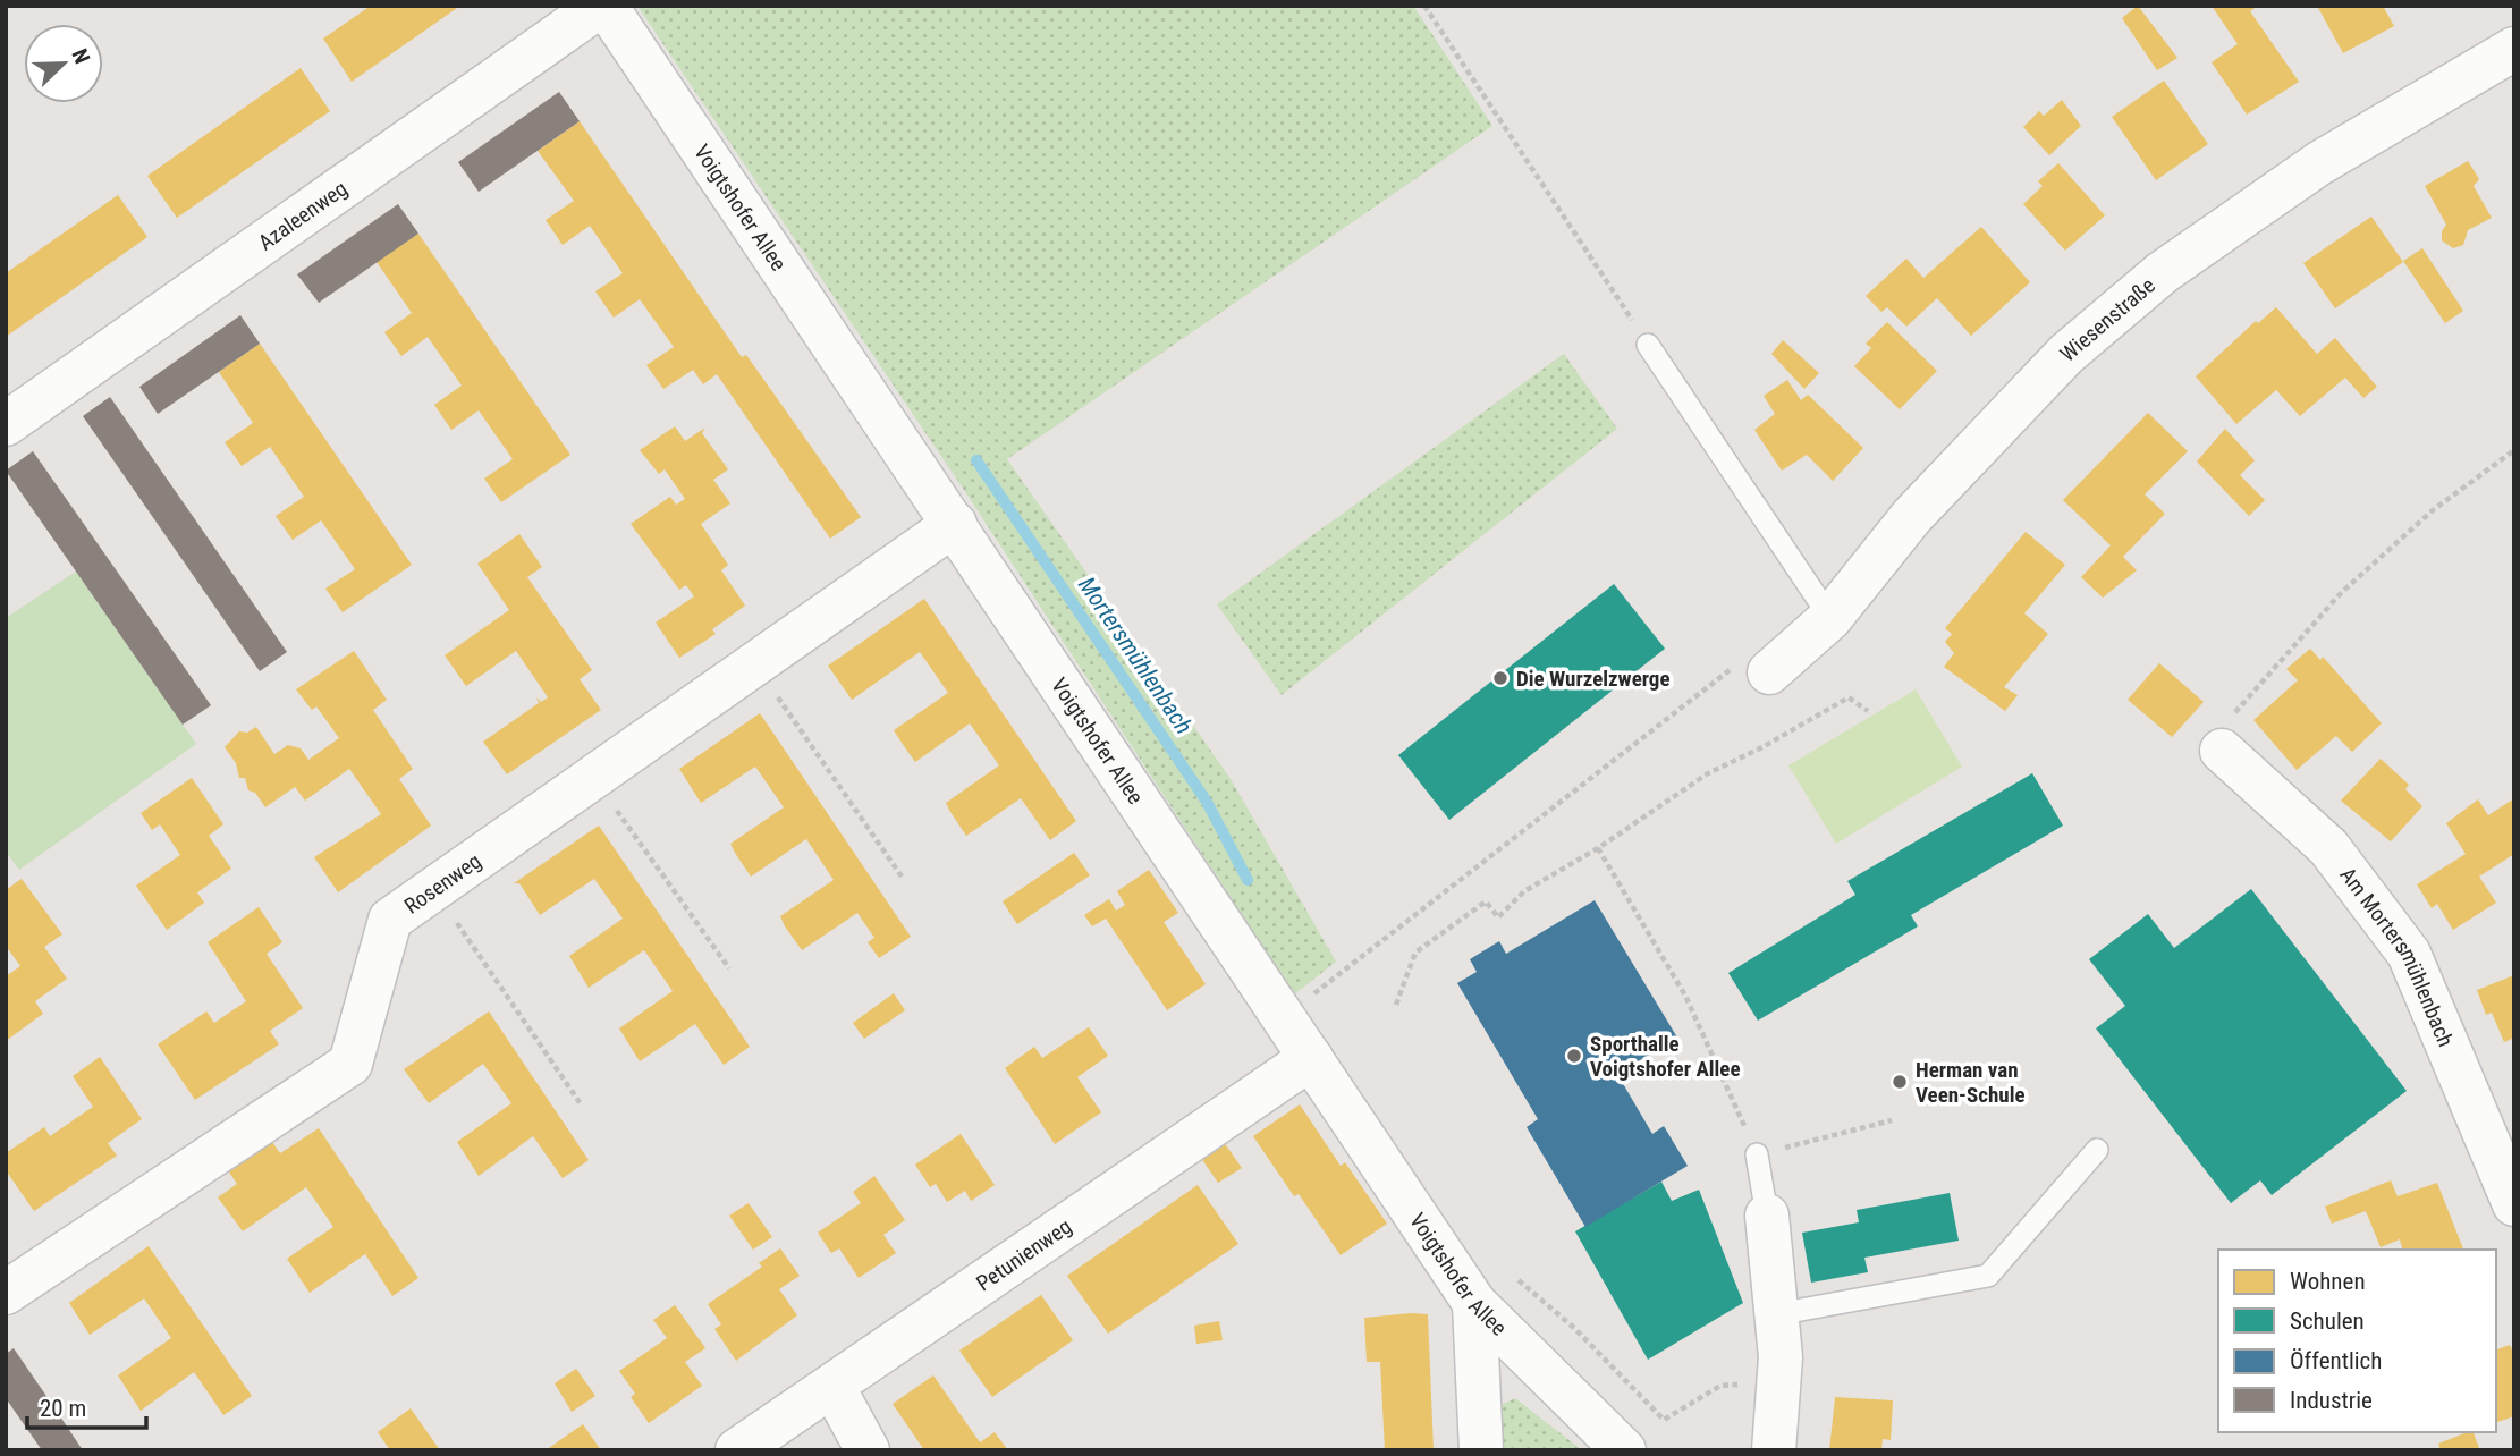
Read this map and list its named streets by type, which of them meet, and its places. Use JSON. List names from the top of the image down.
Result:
{
  "streets": {
    "street": [
      "Voigtshofer Allee",
      "Azaleenweg",
      "Wiesenstraße",
      "Rosenweg",
      "Am Mortersmühlenbach",
      "Petunienweg"
    ]
  },
  "crossings": [
    ["Voigtshofer Allee", "Azaleenweg"],
    ["Voigtshofer Allee", "Rosenweg"],
    ["Voigtshofer Allee", "Petunienweg"]
  ],
  "water": ["Mortersmühlenbach"],
  "places": ["Die Wurzelzwerge", "Sporthalle Voigtshofer Allee", "Herman van Veen-Schule"],
  "legend": [
    "Wohnen",
    "Schulen",
    "Öffentlich",
    "Industrie"
  ],
  "scale_bar": "20 m",
  "north": "top right"
}
